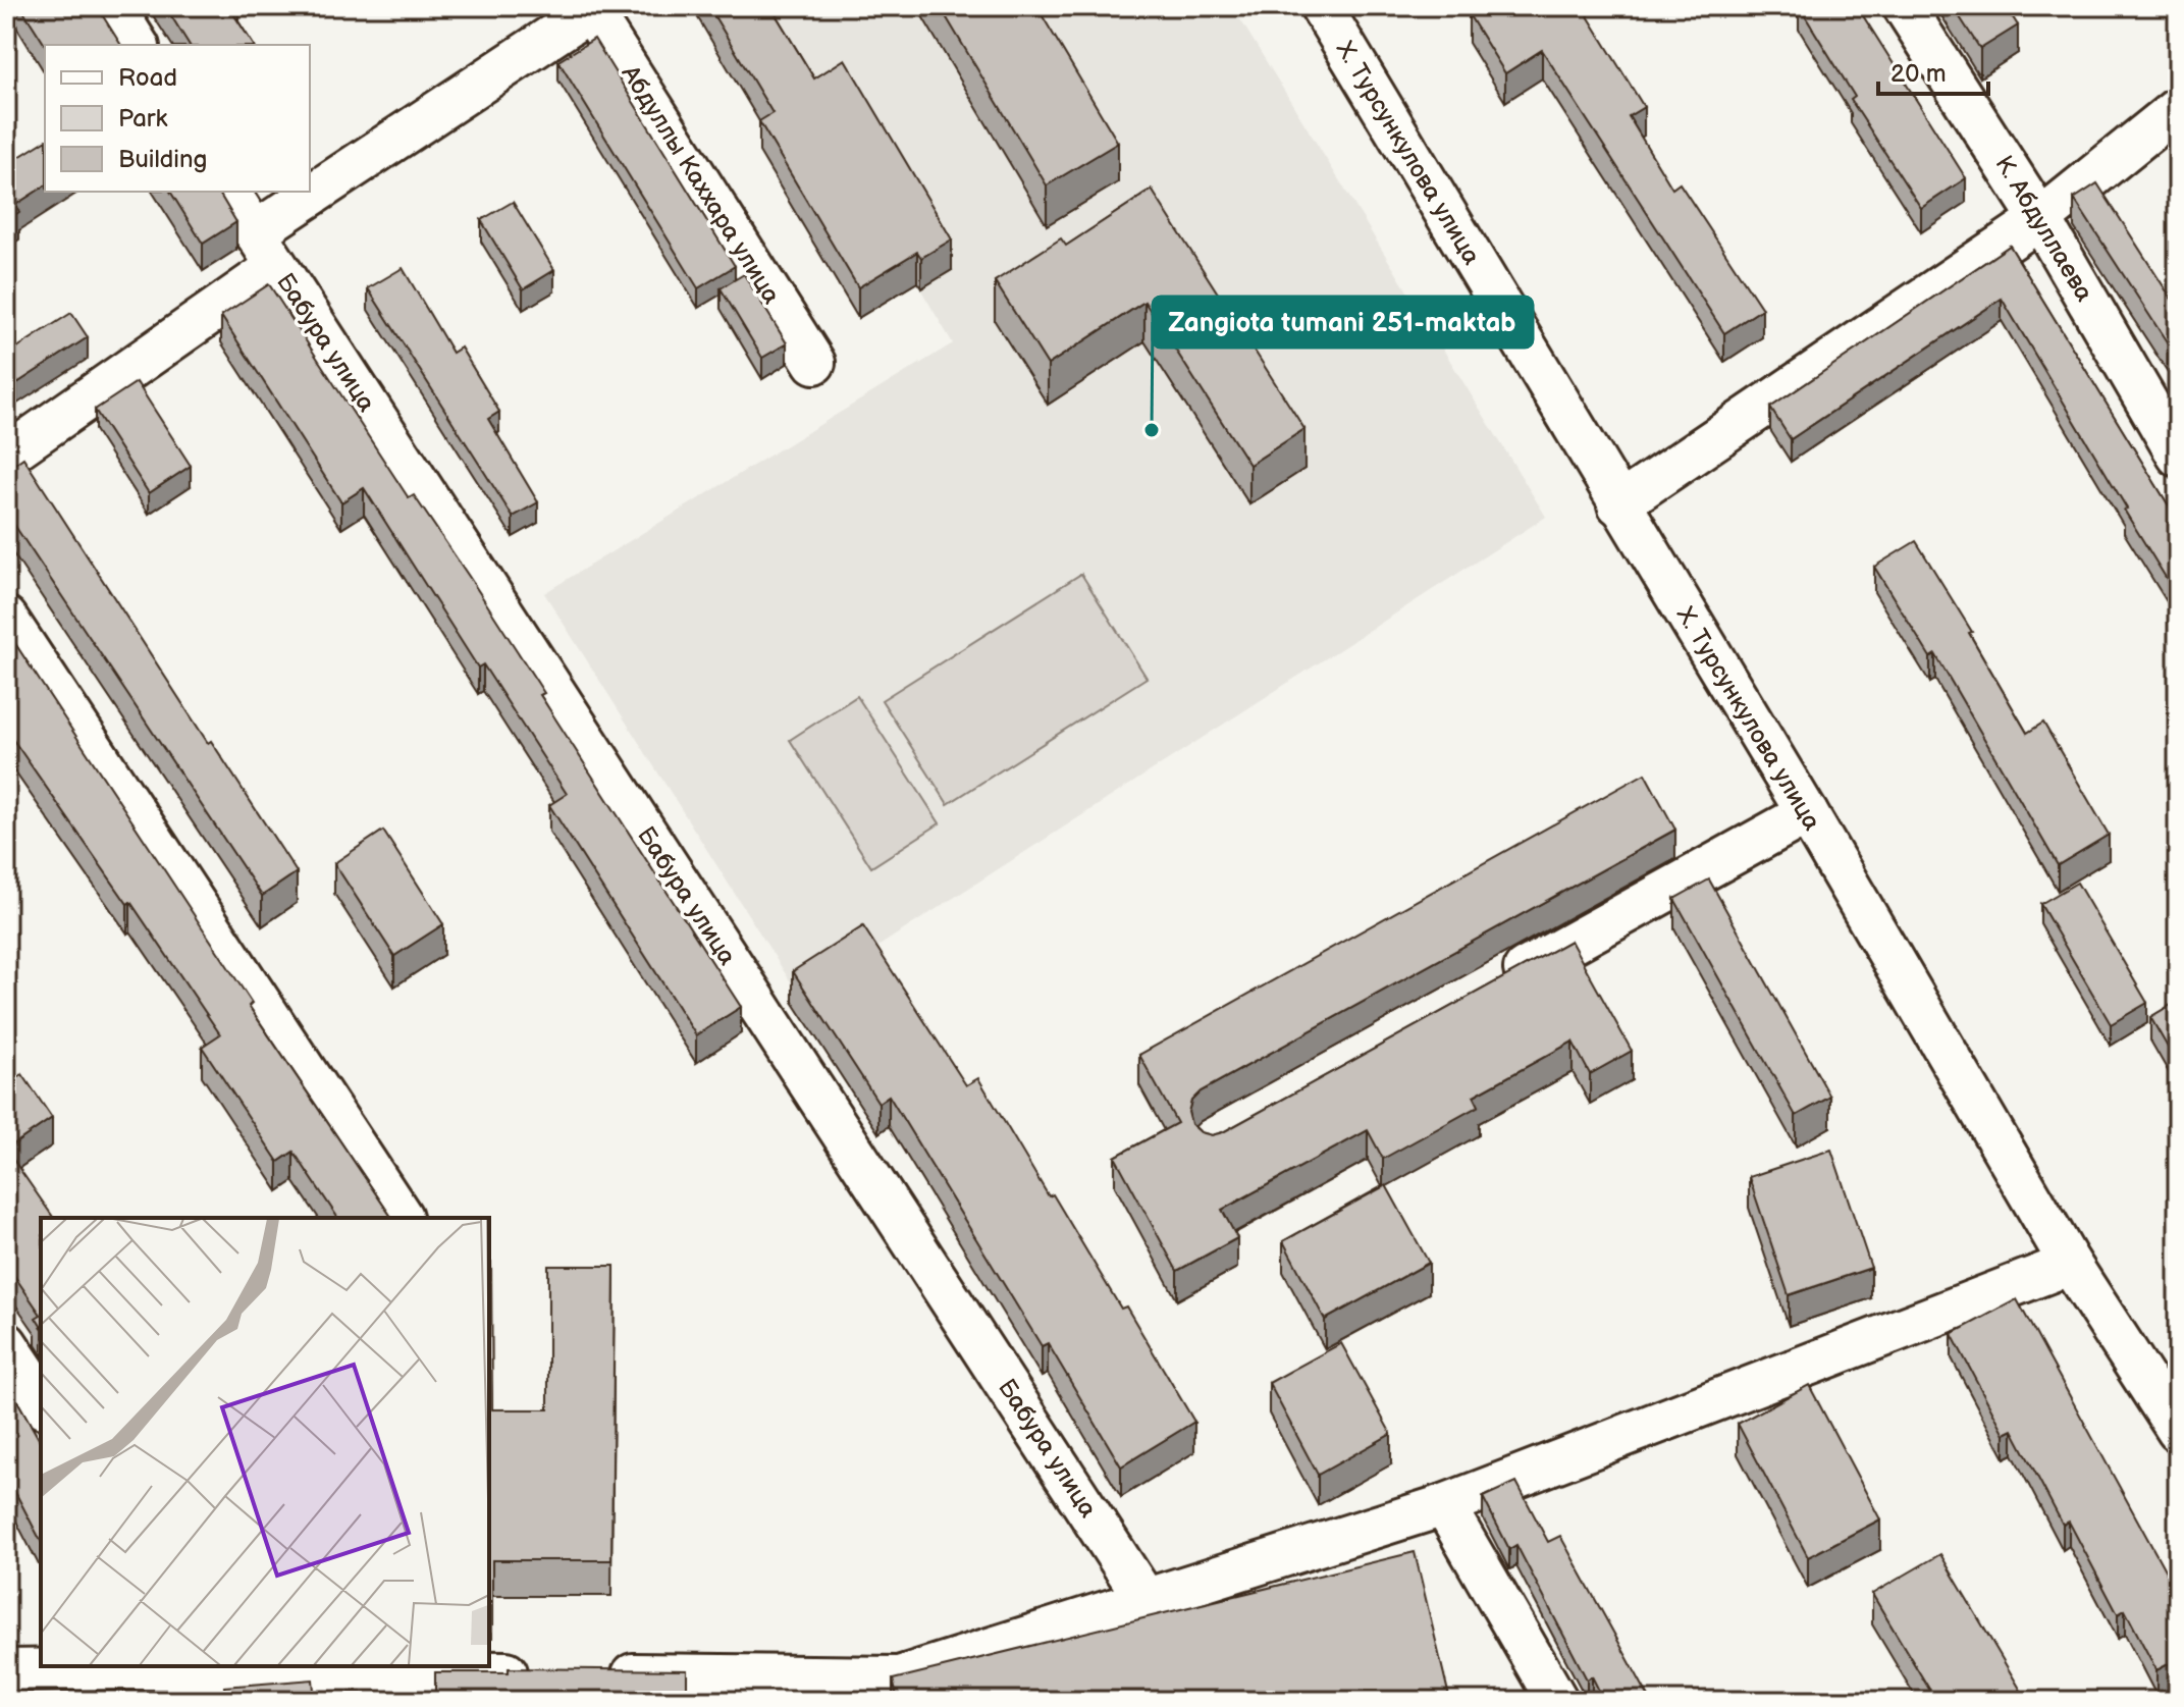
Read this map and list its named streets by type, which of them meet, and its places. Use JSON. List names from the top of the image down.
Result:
{
  "streets": {
    "street": [
      "Х. Турсункулова улица",
      "Абдуллы Каххара улица",
      "К. Абдуллаева",
      "Бабура улица"
    ]
  },
  "places": ["Zangiota tumani 251-maktab"],
  "legend": ["Road", "Park", "Building"],
  "scale_bar": "20 m"
}
